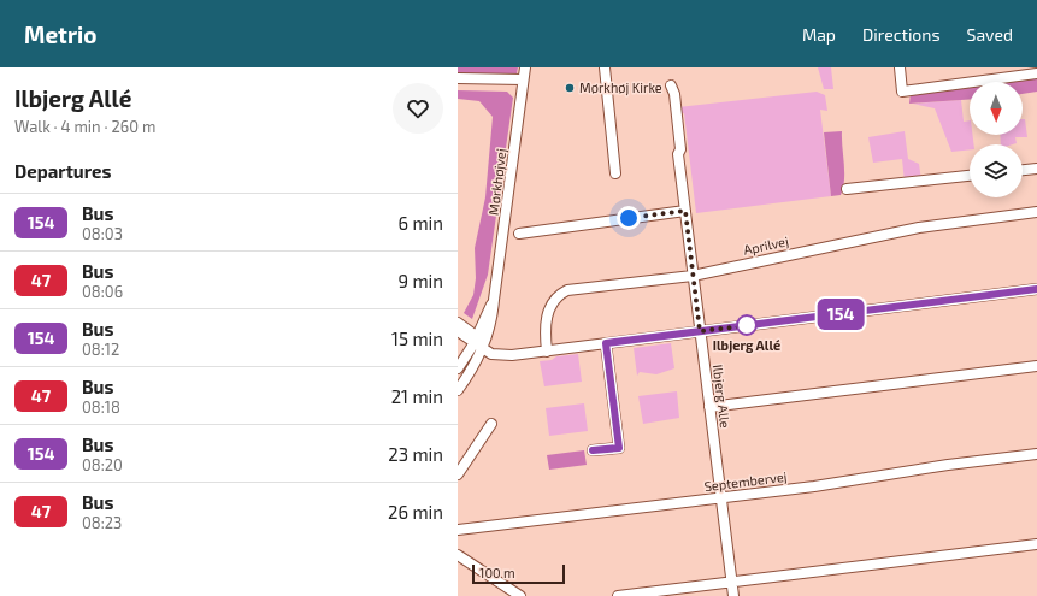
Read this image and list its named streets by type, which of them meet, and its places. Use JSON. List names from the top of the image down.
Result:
{
  "streets": {
    "street": [
      "Mørkhøjvej",
      "Aprilvej",
      "Ilbjerg Alle",
      "Septembervej"
    ]
  },
  "crossings": [
    ["Aprilvej", "Ilbjerg Alle"],
    ["Ilbjerg Alle", "Septembervej"]
  ],
  "places": ["Mørkhøj Kirke", "Ilbjerg Allé"],
  "lines": ["bus line 154"],
  "scale_bar": "100 m",
  "north": "bottom",
  "page": {
    "header": "Metrio",
    "nav": ["Map", "Directions", "Saved"],
    "heading": [
      ["Ilbjerg Allé", "Walk · 4 min · 260 m"],
      "Departures"
    ],
    "on_map": "154",
    "list": [
      {
        "mark": "154",
        "name": "Bus",
        "note": "08:03",
        "value": "6 min"
      },
      {
        "mark": "47",
        "name": "Bus",
        "note": "08:06",
        "value": "9 min"
      },
      {
        "mark": "154",
        "name": "Bus",
        "note": "08:12",
        "value": "15 min"
      },
      {
        "mark": "47",
        "name": "Bus",
        "note": "08:18",
        "value": "21 min"
      },
      {
        "mark": "154",
        "name": "Bus",
        "note": "08:20",
        "value": "23 min"
      },
      {
        "mark": "47",
        "name": "Bus",
        "note": "08:23",
        "value": "26 min"
      }
    ],
    "scale": "100 m"
  }
}
